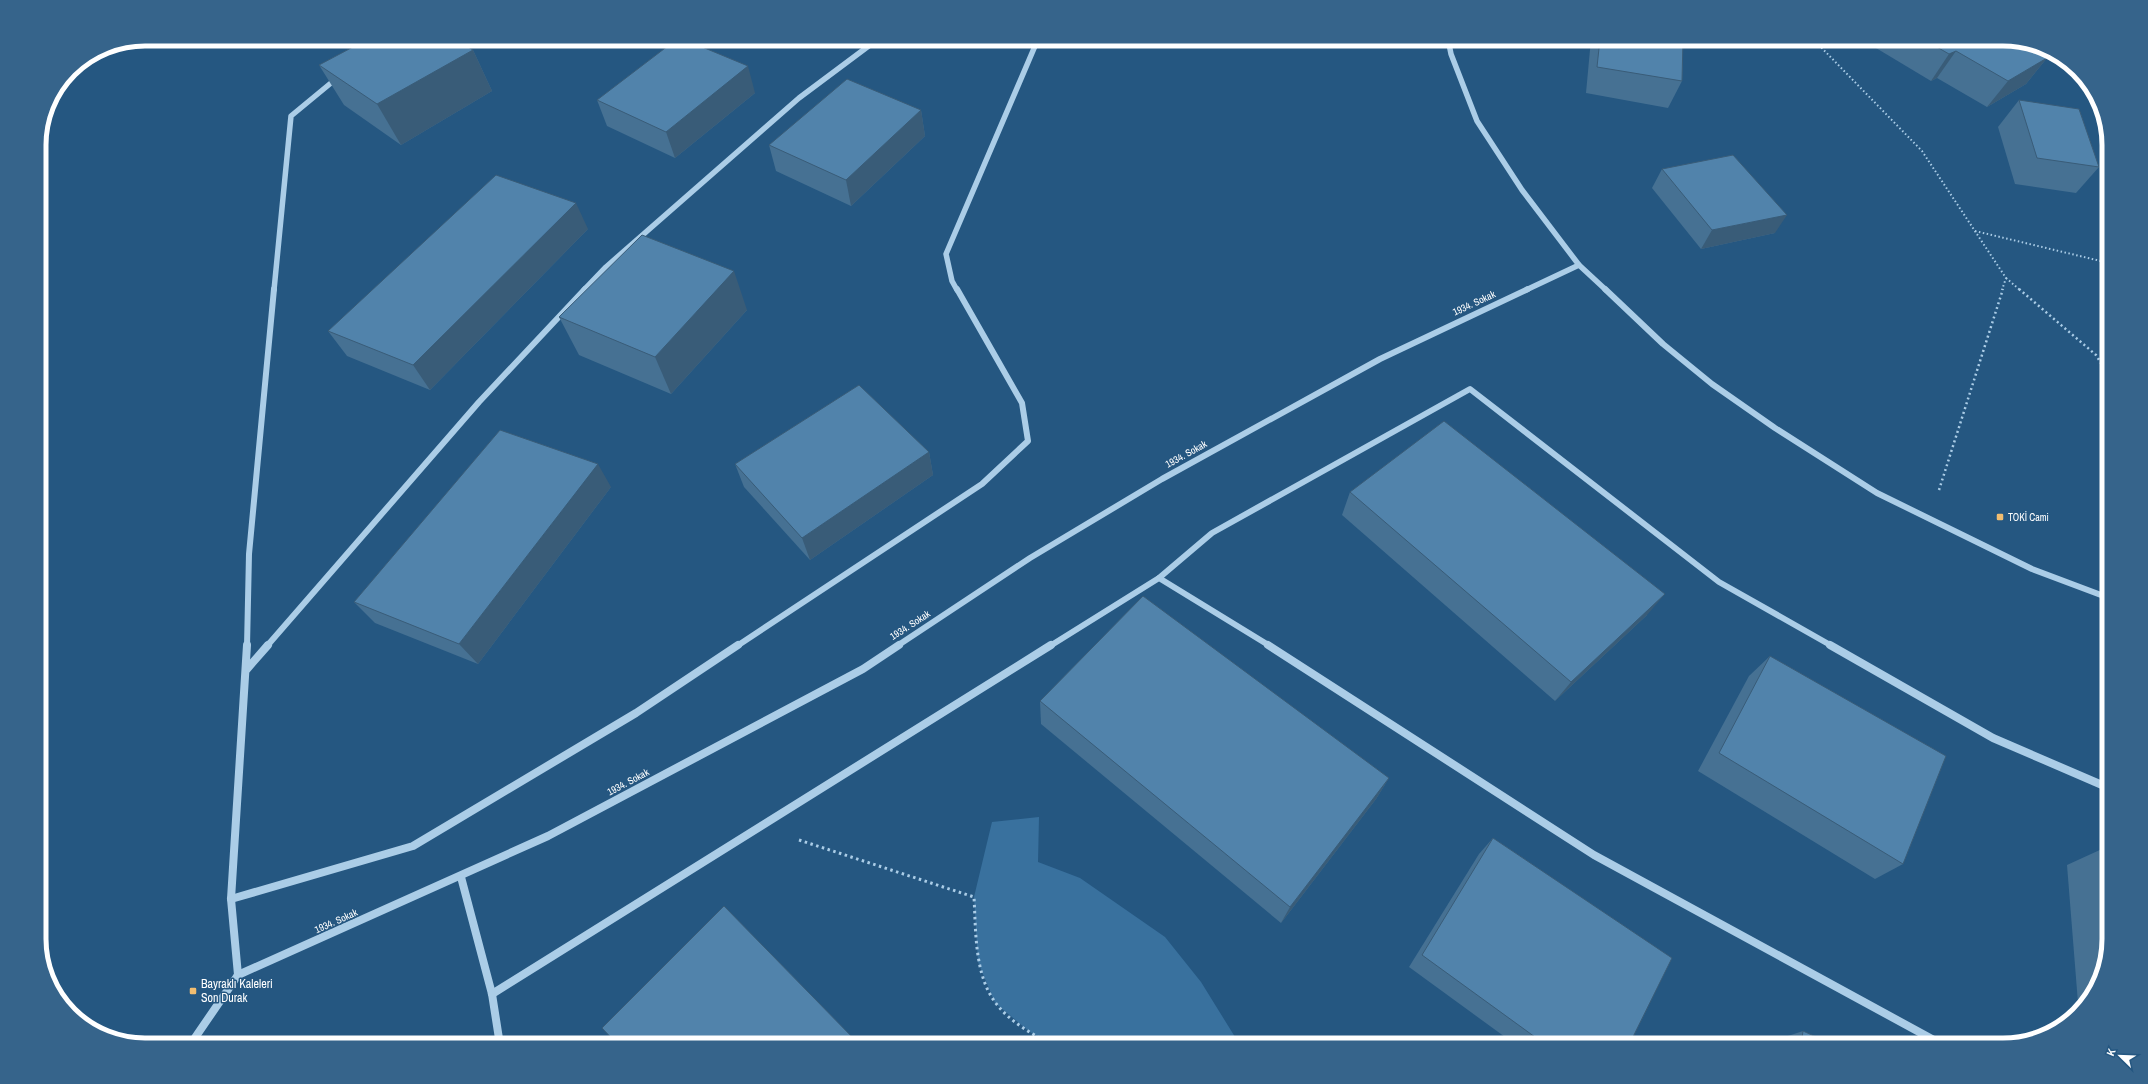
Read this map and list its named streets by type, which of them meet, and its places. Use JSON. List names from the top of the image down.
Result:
{
  "streets": {
    "street": ["1934. Sokak"]
  },
  "places": {
    "transit": ["TOKİ Cami", "Bayraklı Kaleleri Son Durak"]
  },
  "north": "top left"
}
